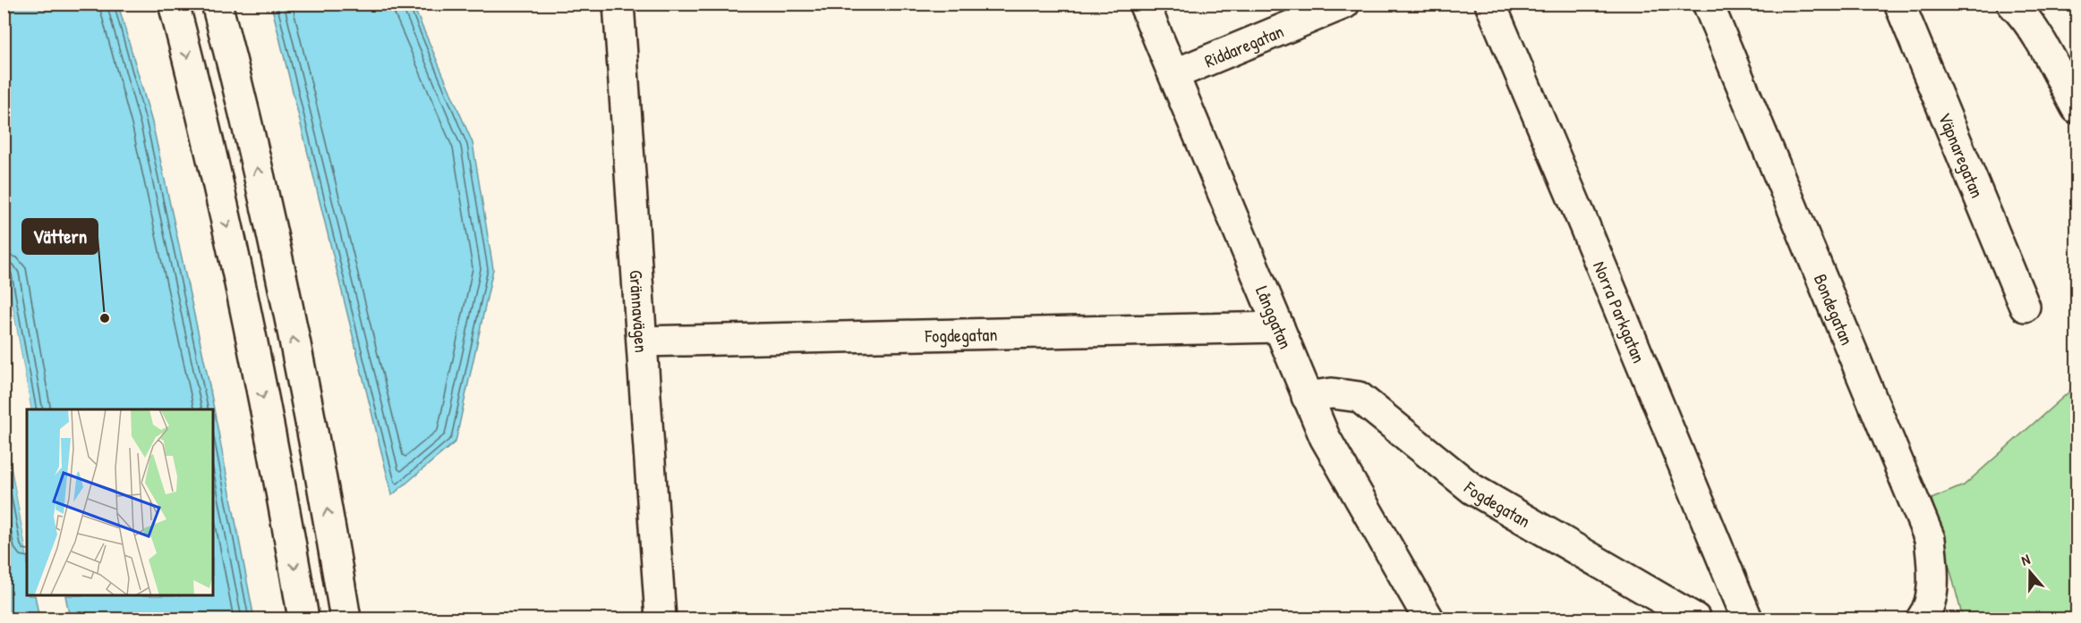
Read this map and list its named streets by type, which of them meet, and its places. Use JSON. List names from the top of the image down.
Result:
{
  "streets": {
    "main road": [
      "Riddaregatan",
      "Väpnaregatan",
      "Bondegatan",
      "Grännavägen",
      "Norra Parkgatan",
      "Långgatan",
      "Fogdegatan"
    ]
  },
  "crossings": [
    ["Riddaregatan", "Långgatan"],
    ["Grännavägen", "Fogdegatan"],
    ["Långgatan", "Fogdegatan"]
  ],
  "places": ["Vättern"],
  "north": "top"
}
